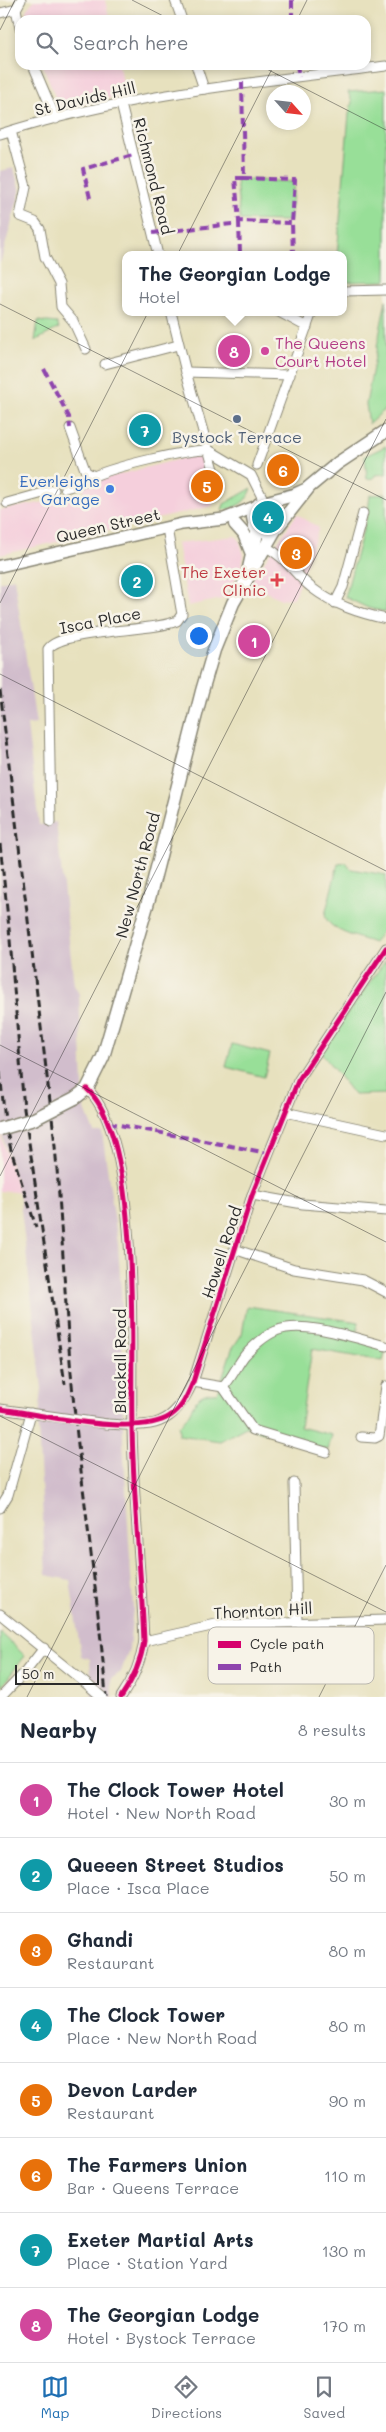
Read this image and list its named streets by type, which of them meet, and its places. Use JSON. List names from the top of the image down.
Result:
{
  "streets": {
    "main road": ["New North Road"],
    "street": [
      "St Davids Hill",
      "Richmond Road",
      "Queen Street",
      "Isca Place",
      "Howell Road",
      "Blackall Road",
      "Thornton Hill"
    ]
  },
  "crossings": [
    ["St Davids Hill", "Richmond Road"],
    ["Queen Street", "Isca Place"],
    ["Queen Street", "New North Road"],
    ["New North Road", "Blackall Road"],
    ["Howell Road", "Blackall Road"],
    ["Blackall Road", "Thornton Hill"]
  ],
  "places": {
    "other": ["The Queens Court Hotel", "Bystock Terrace", "Everleighs Garage"],
    "health": ["The Exeter Clinic"]
  },
  "legend": ["Cycle path", "Path"],
  "scale_bar": "50 m",
  "north": "bottom right",
  "page": {
    "search": "Search here",
    "popup": ["The Georgian Lodge", "Hotel"],
    "pins": [
      "8",
      "7",
      "6",
      "5",
      "4",
      "3",
      "2",
      "1"
    ],
    "scale": "50 m",
    "heading": ["Nearby", "8 results"],
    "list": [
      {
        "mark": "1",
        "name": "The Clock Tower Hotel",
        "note": "Hotel · New North Road",
        "value": "30 m"
      },
      {
        "mark": "2",
        "name": "Queeen Street Studios",
        "note": "Place · Isca Place",
        "value": "50 m"
      },
      {
        "mark": "3",
        "name": "Ghandi",
        "note": "Restaurant",
        "value": "80 m"
      },
      {
        "mark": "4",
        "name": "The Clock Tower",
        "note": "Place · New North Road",
        "value": "80 m"
      },
      {
        "mark": "5",
        "name": "Devon Larder",
        "note": "Restaurant",
        "value": "90 m"
      },
      {
        "mark": "6",
        "name": "The Farmers Union",
        "note": "Bar · Queens Terrace",
        "value": "110 m"
      },
      {
        "mark": "7",
        "name": "Exeter Martial Arts",
        "note": "Place · Station Yard",
        "value": "130 m"
      },
      {
        "mark": "8",
        "name": "The Georgian Lodge",
        "note": "Hotel · Bystock Terrace",
        "value": "170 m"
      }
    ],
    "nav": ["Map", "Directions", "Saved"]
  }
}
